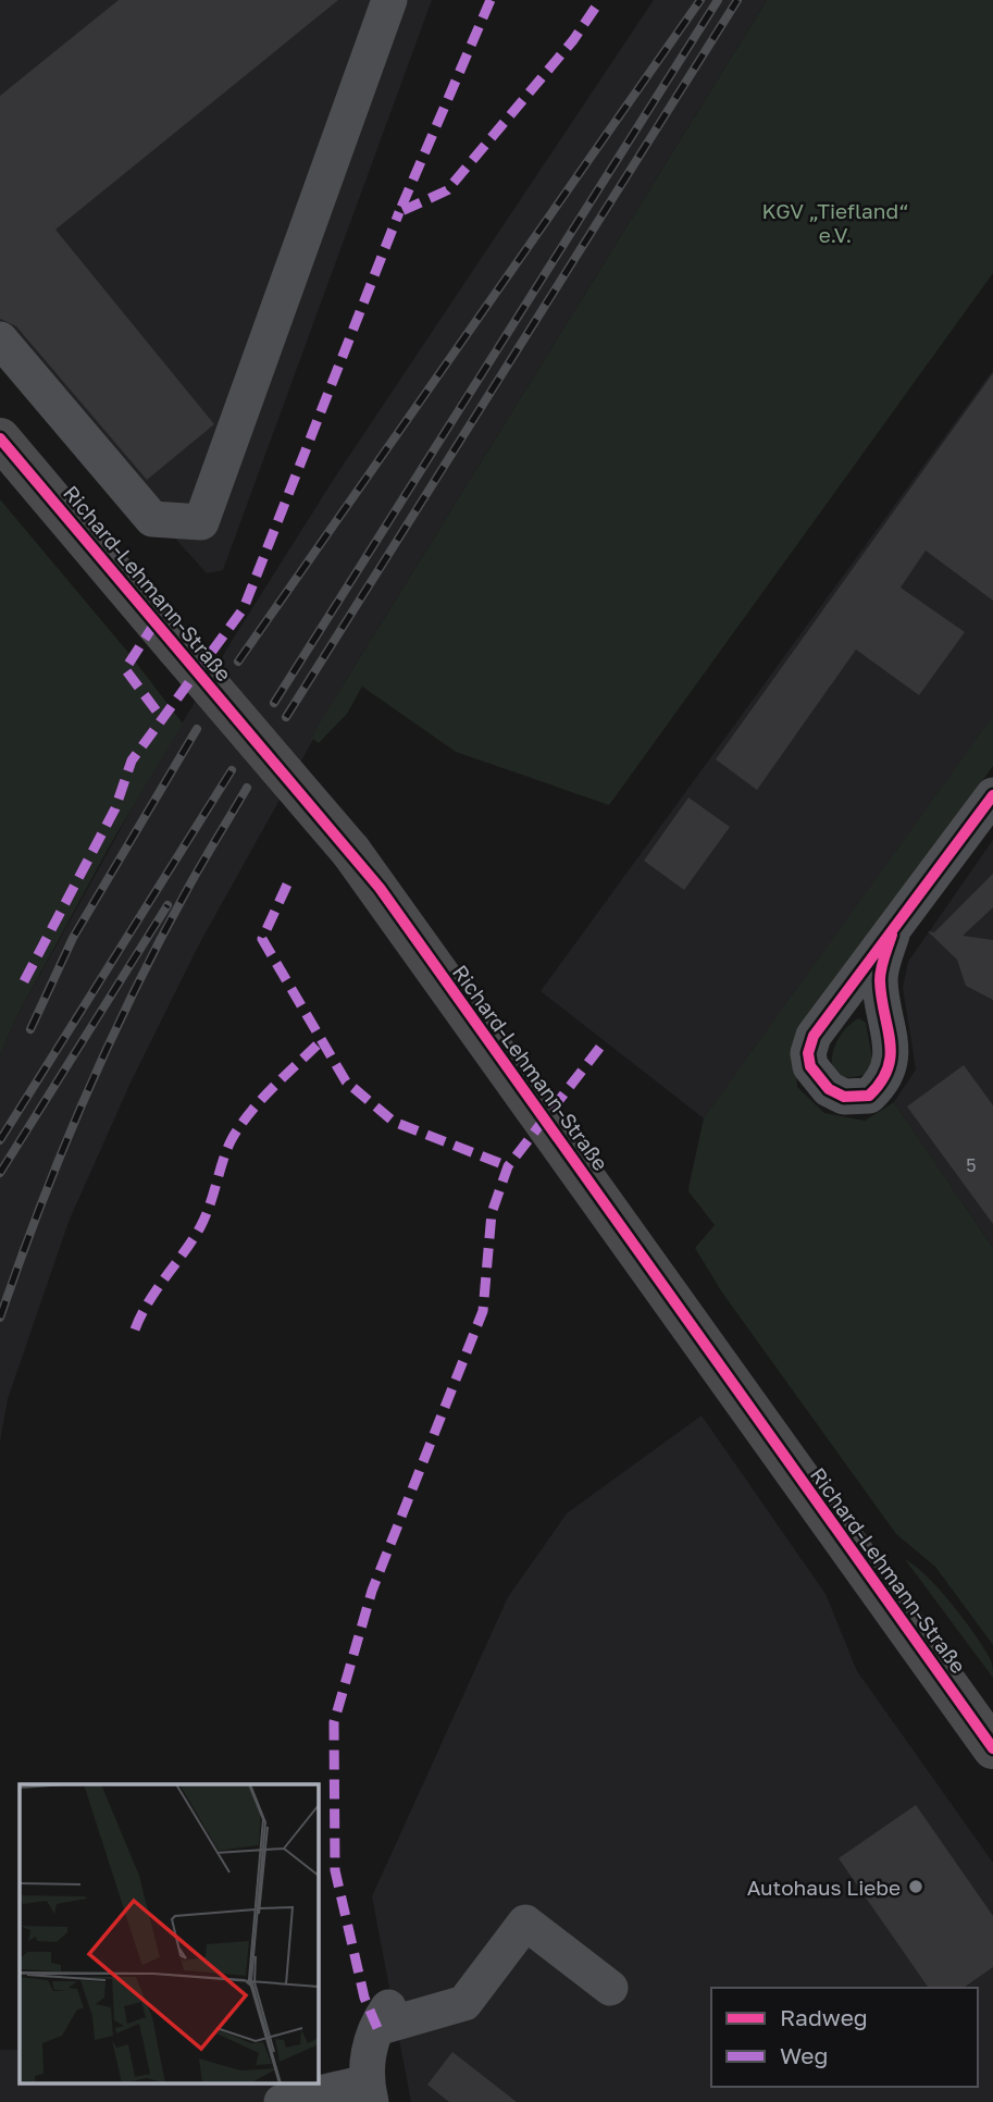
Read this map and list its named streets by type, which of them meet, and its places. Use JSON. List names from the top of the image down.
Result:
{
  "streets": {
    "main road": ["Richard-Lehmann-Straße"]
  },
  "parks": ["KGV „Tiefland“ e.V."],
  "places": ["Autohaus Liebe"],
  "house_numbers": ["5"],
  "legend": ["Radweg", "Weg"]
}
